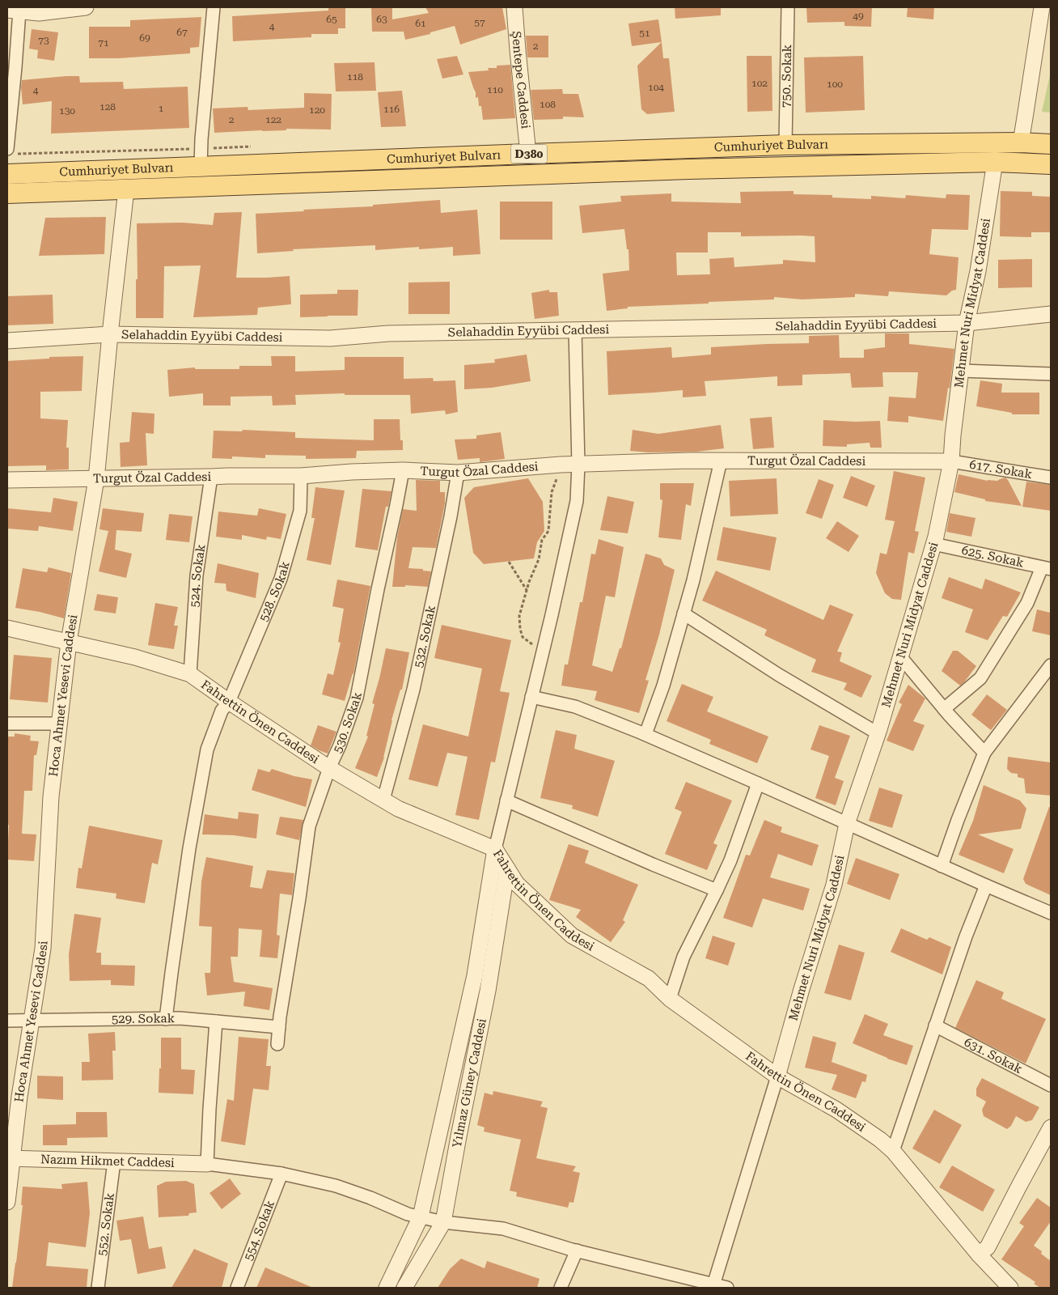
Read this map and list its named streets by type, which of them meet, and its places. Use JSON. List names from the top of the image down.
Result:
{
  "streets": {
    "main road": ["Cumhuriyet Bulvarı", "D380"],
    "street": [
      "750. Sokak",
      "Şentepe Caddesi",
      "Mehmet Nuri Midyat Caddesi",
      "Selahaddin Eyyübi Caddesi",
      "Turgut Özal Caddesi",
      "617. Sokak",
      "625. Sokak",
      "524. Sokak",
      "528. Sokak",
      "532. Sokak",
      "Hoca Ahmet Yesevi Caddesi",
      "Fahrettin Önen Caddesi",
      "530. Sokak",
      "529. Sokak",
      "631. Sokak",
      "Yılmaz Güney Caddesi",
      "Nazım Hikmet Caddesi",
      "552. Sokak",
      "554. Sokak"
    ]
  },
  "crossings": [
    ["750. Sokak", "Cumhuriyet Bulvarı"],
    ["Şentepe Caddesi", "Cumhuriyet Bulvarı"],
    ["Cumhuriyet Bulvarı", "Mehmet Nuri Midyat Caddesi"],
    ["Cumhuriyet Bulvarı", "Hoca Ahmet Yesevi Caddesi"],
    ["Mehmet Nuri Midyat Caddesi", "Selahaddin Eyyübi Caddesi"],
    ["Mehmet Nuri Midyat Caddesi", "Turgut Özal Caddesi"],
    ["Mehmet Nuri Midyat Caddesi", "617. Sokak"],
    ["Mehmet Nuri Midyat Caddesi", "625. Sokak"],
    ["Mehmet Nuri Midyat Caddesi", "Fahrettin Önen Caddesi"],
    ["Selahaddin Eyyübi Caddesi", "Hoca Ahmet Yesevi Caddesi"],
    ["Turgut Özal Caddesi", "617. Sokak"],
    ["Turgut Özal Caddesi", "524. Sokak"],
    ["Turgut Özal Caddesi", "528. Sokak"],
    ["Turgut Özal Caddesi", "532. Sokak"],
    ["Turgut Özal Caddesi", "Hoca Ahmet Yesevi Caddesi"],
    ["Turgut Özal Caddesi", "530. Sokak"],
    ["524. Sokak", "Fahrettin Önen Caddesi"],
    ["528. Sokak", "Fahrettin Önen Caddesi"],
    ["528. Sokak", "529. Sokak"],
    ["532. Sokak", "Fahrettin Önen Caddesi"],
    ["Hoca Ahmet Yesevi Caddesi", "Fahrettin Önen Caddesi"],
    ["Hoca Ahmet Yesevi Caddesi", "529. Sokak"],
    ["Hoca Ahmet Yesevi Caddesi", "Nazım Hikmet Caddesi"],
    ["Fahrettin Önen Caddesi", "530. Sokak"],
    ["Fahrettin Önen Caddesi", "Yılmaz Güney Caddesi"],
    ["530. Sokak", "529. Sokak"],
    ["Nazım Hikmet Caddesi", "552. Sokak"]
  ],
  "house_numbers": [
    "49",
    "65",
    "63",
    "57",
    "61",
    "4",
    "67",
    "51",
    "69",
    "73",
    "71",
    "2",
    "118",
    "102",
    "100",
    "104",
    "110",
    "4",
    "108",
    "128",
    "1",
    "116",
    "120",
    "130",
    "2",
    "122"
  ]
}
